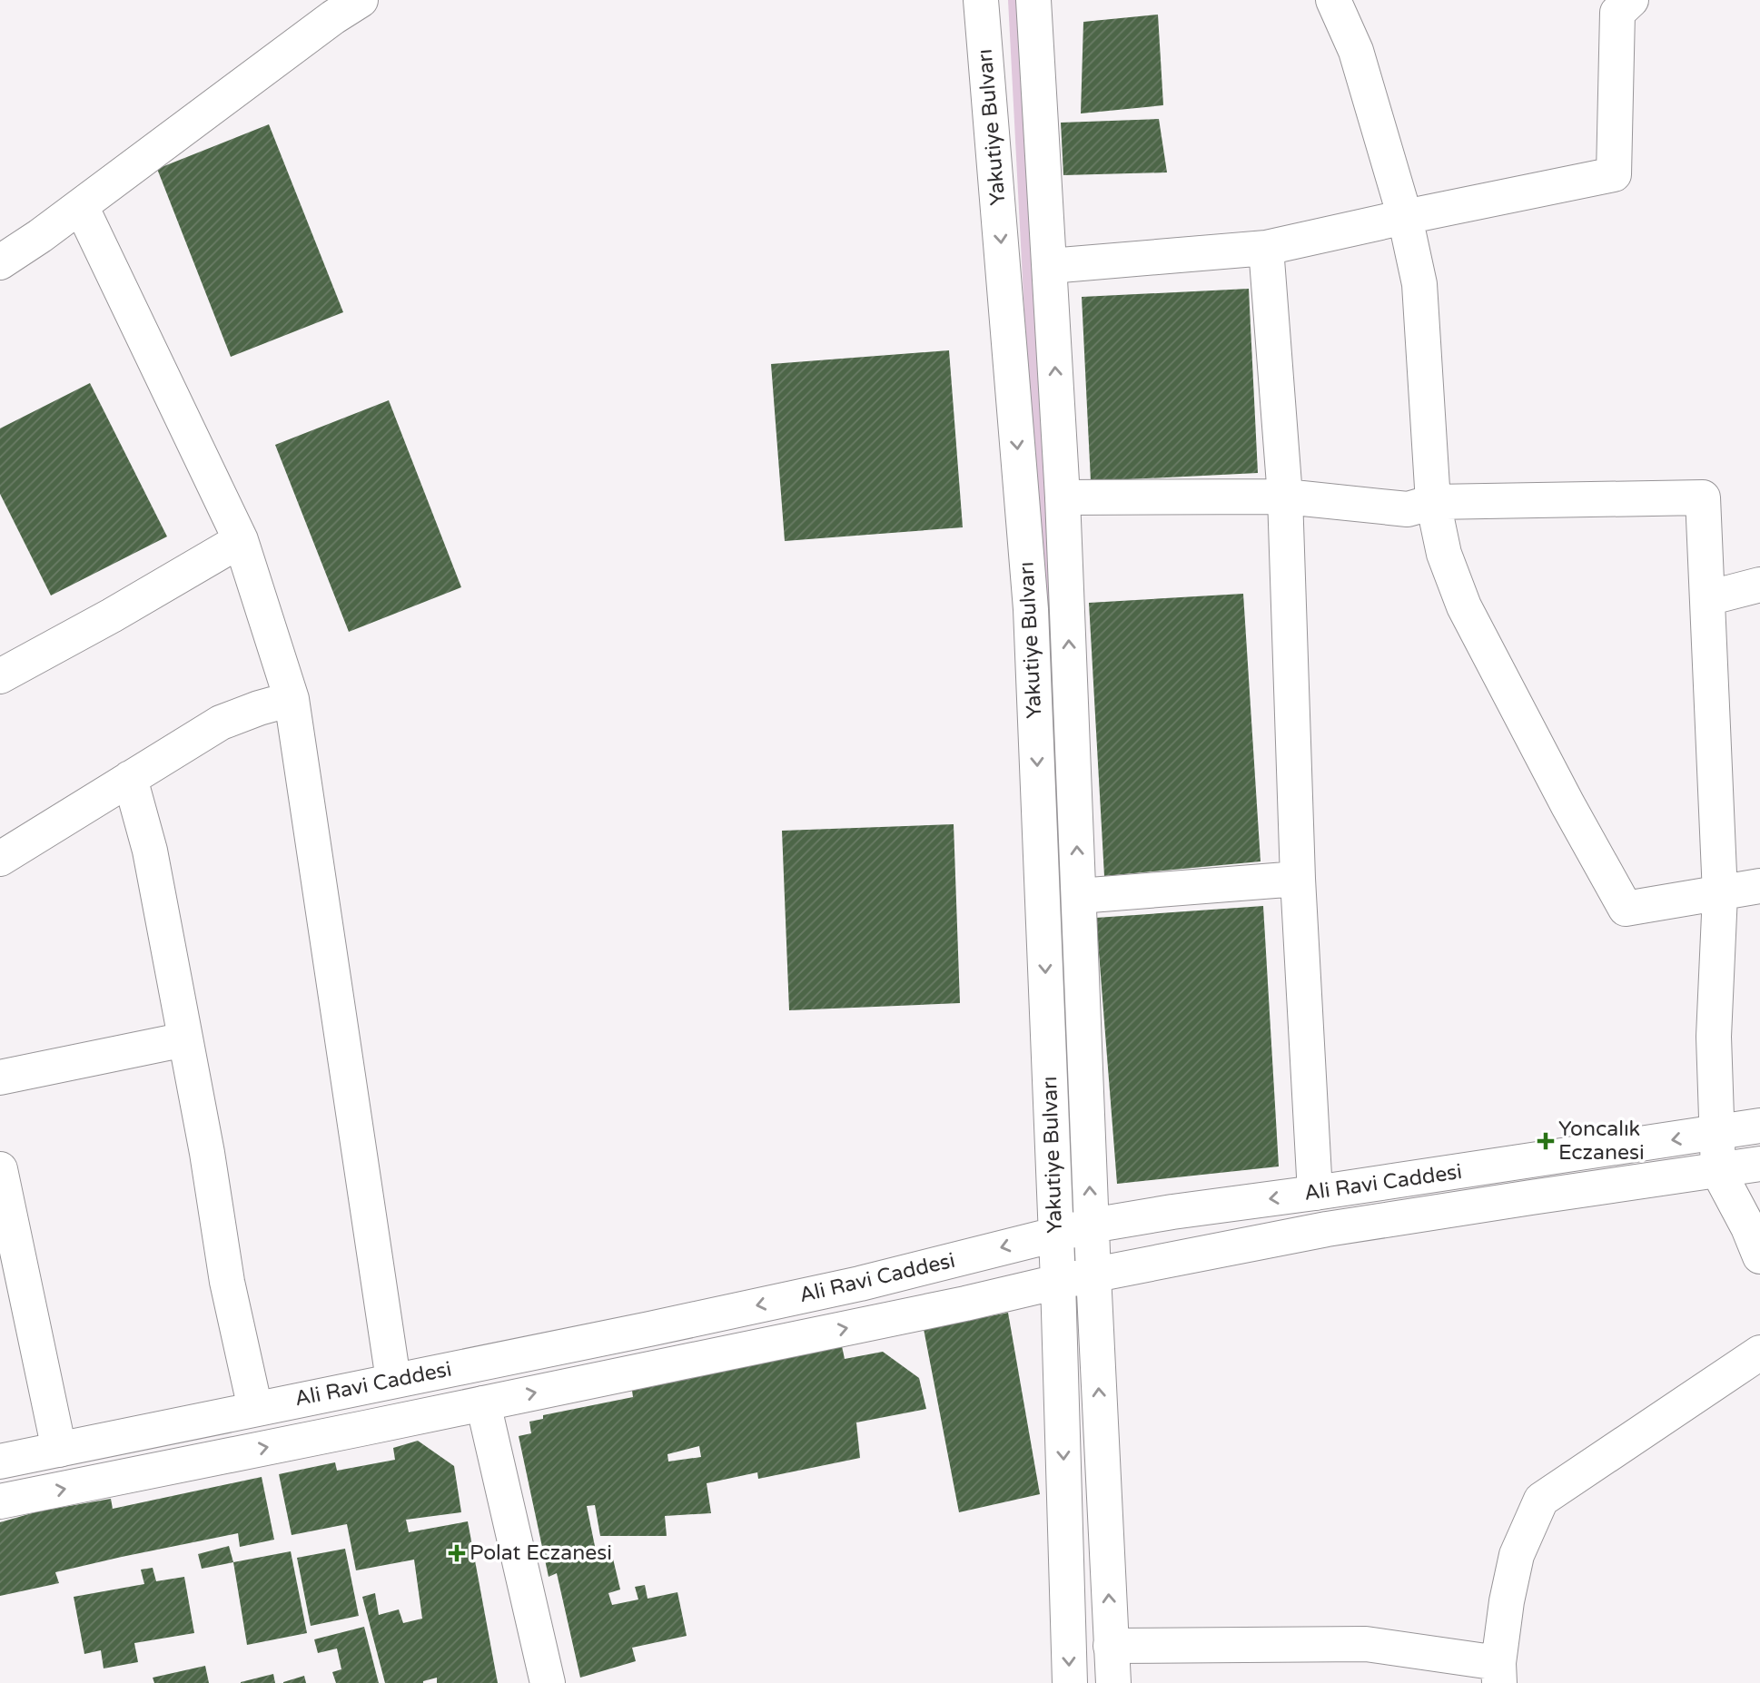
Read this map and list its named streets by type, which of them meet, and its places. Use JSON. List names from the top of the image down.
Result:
{
  "streets": {
    "street": ["Yakutiye Bulvarı", "Ali Ravi Caddesi"]
  },
  "crossings": [
    ["Yakutiye Bulvarı", "Ali Ravi Caddesi"]
  ],
  "places": {
    "health": ["Yoncalık Eczanesi", "Polat Eczanesi"]
  }
}
